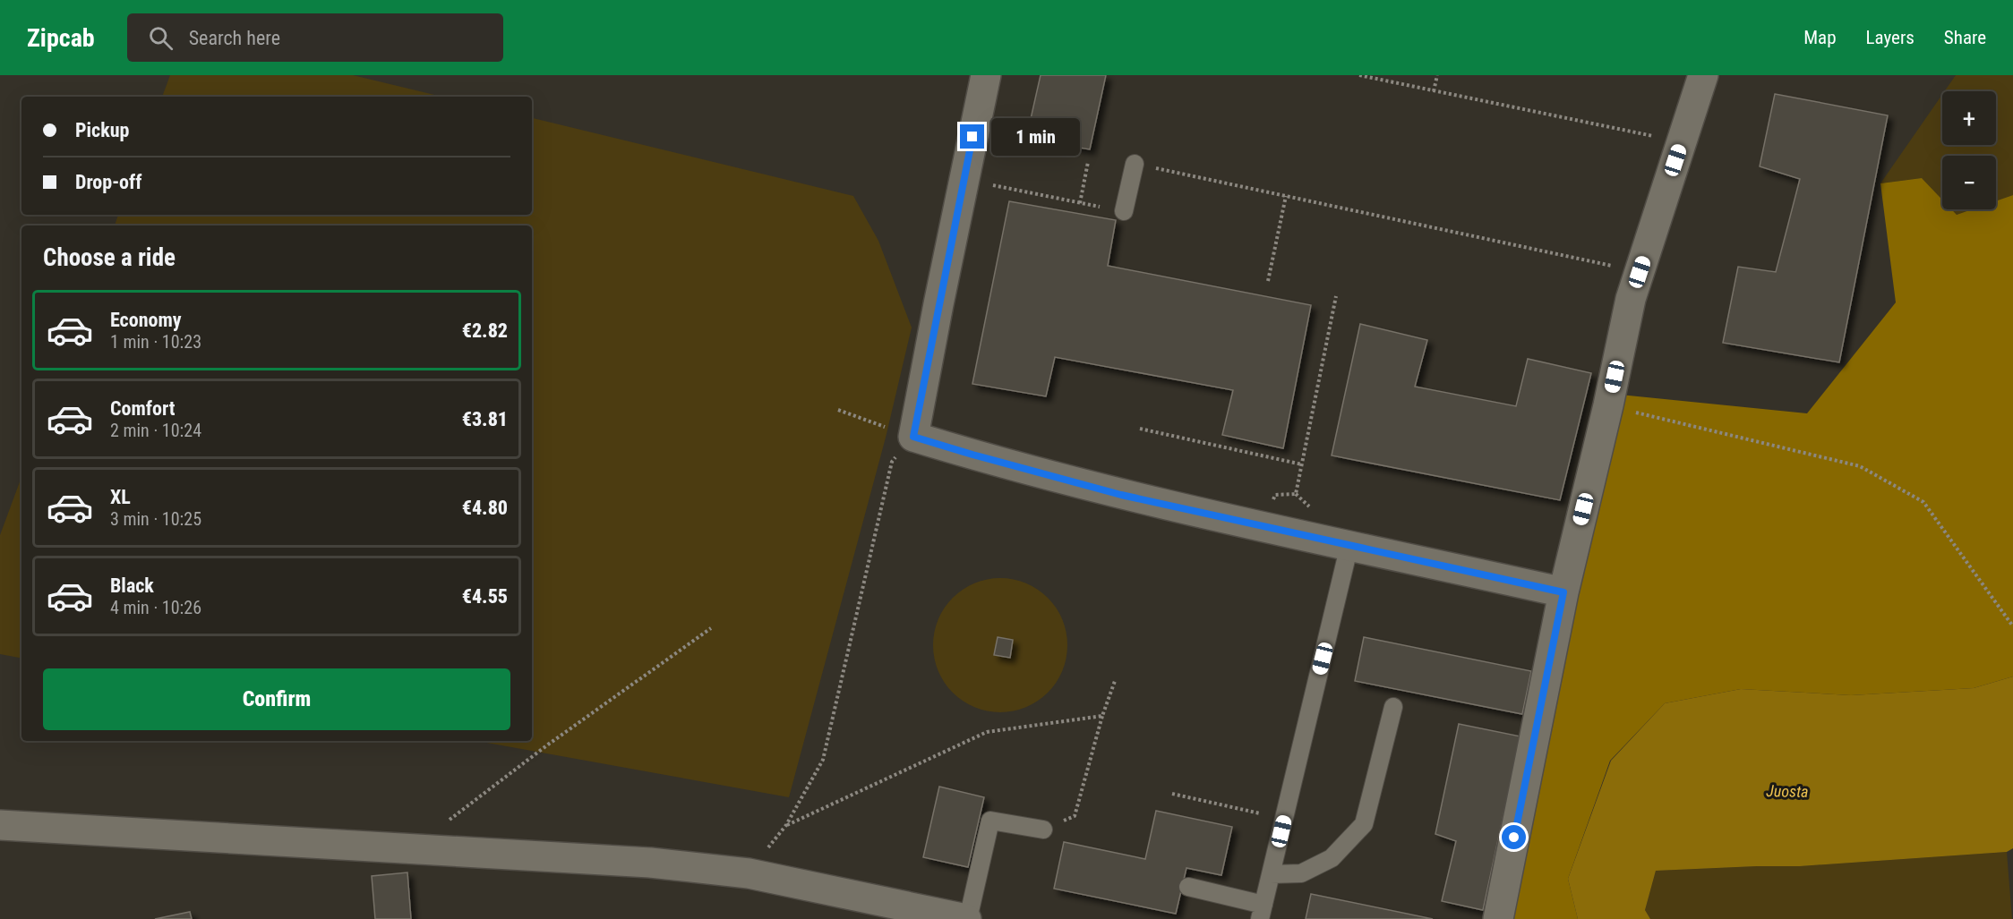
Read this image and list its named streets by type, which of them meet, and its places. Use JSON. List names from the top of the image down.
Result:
{
  "water": ["Juosta"],
  "page": {
    "header": "Zipcab",
    "search": "Search here",
    "nav": ["Map", "Layers", "Share"],
    "map_buttons": ["+", "−"],
    "banner": ["Pickup", "Drop-off"],
    "bubble": "1 min",
    "heading": "Choose a ride",
    "list": [
      {
        "name": "Economy",
        "note": "1 min · 10:23",
        "value": "€2.82"
      },
      {
        "name": "Comfort",
        "note": "2 min · 10:24",
        "value": "€3.81"
      },
      {
        "name": "XL",
        "note": "3 min · 10:25",
        "value": "€4.80"
      },
      {
        "name": "Black",
        "note": "4 min · 10:26",
        "value": "€4.55"
      }
    ],
    "buttons": "Confirm"
  }
}
